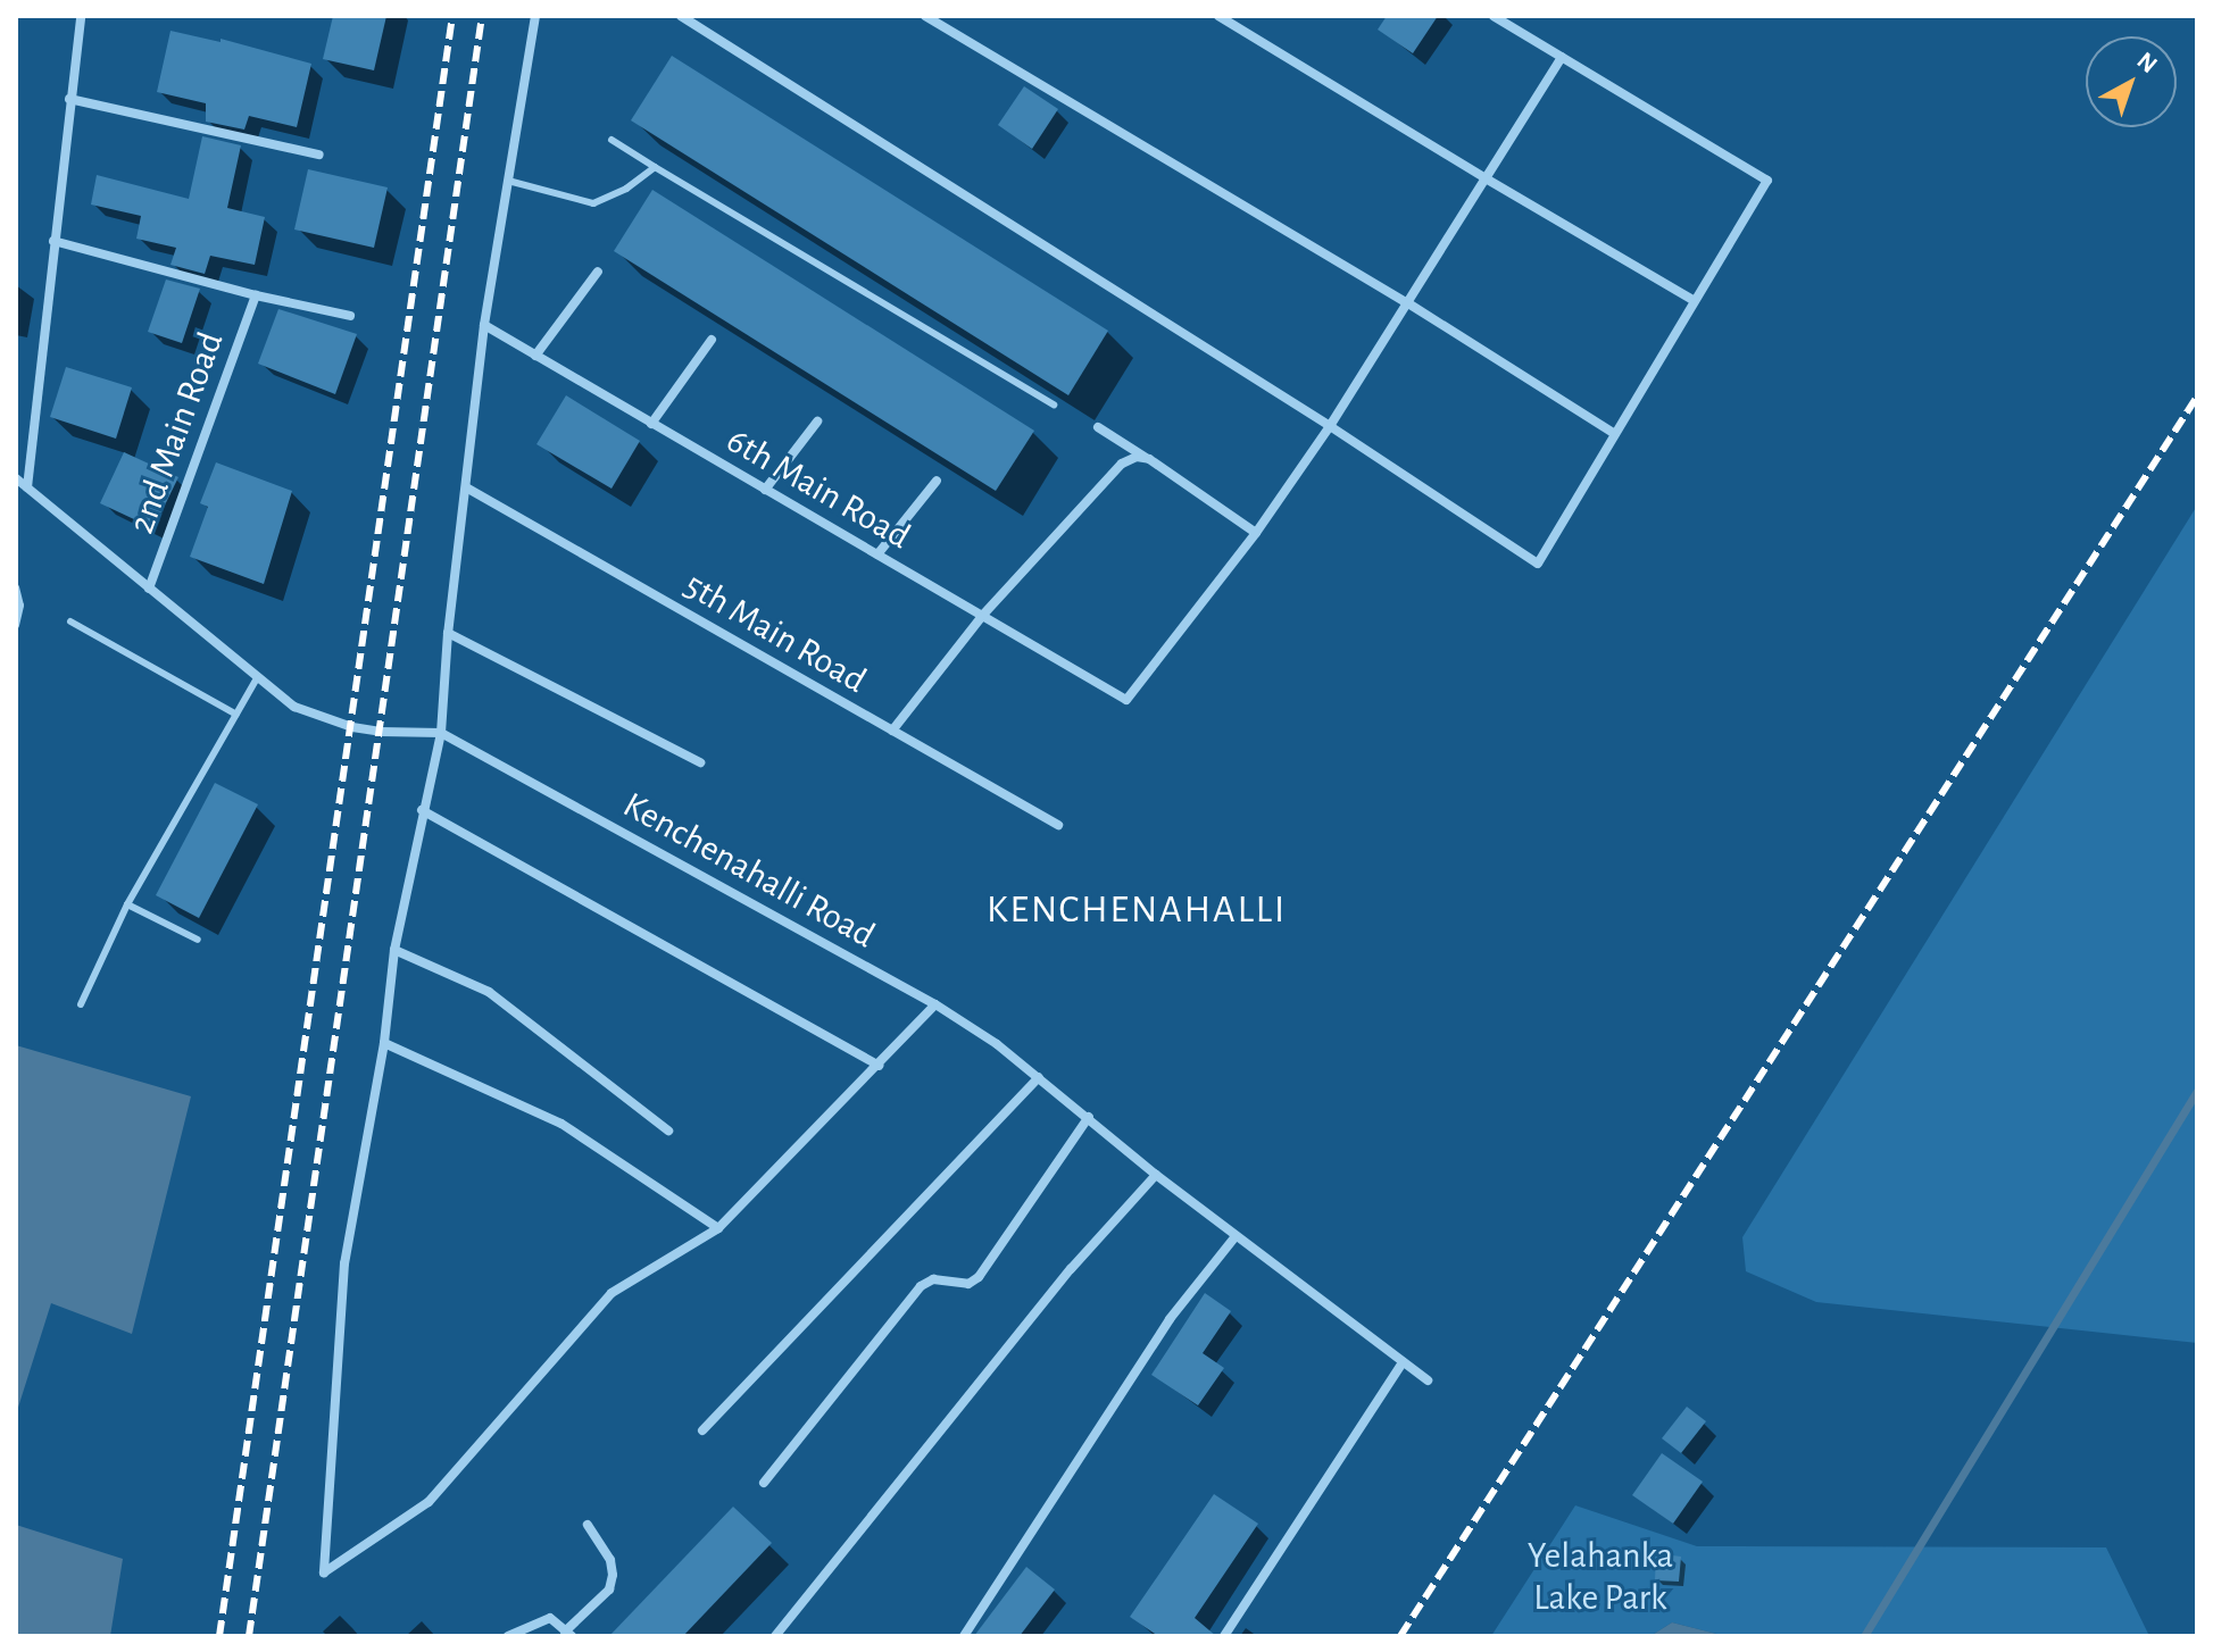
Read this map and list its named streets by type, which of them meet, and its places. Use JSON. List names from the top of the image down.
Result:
{
  "streets": {
    "street": [
      "2nd Main Road",
      "6th Main Road",
      "5th Main Road",
      "Kenchenahalli Road"
    ]
  },
  "crossings": [
    ["2nd Main Road", "Kenchenahalli Road"]
  ],
  "districts": ["KENCHENAHALLI"],
  "parks": ["Yelahanka Lake Park"],
  "north": "top right"
}
